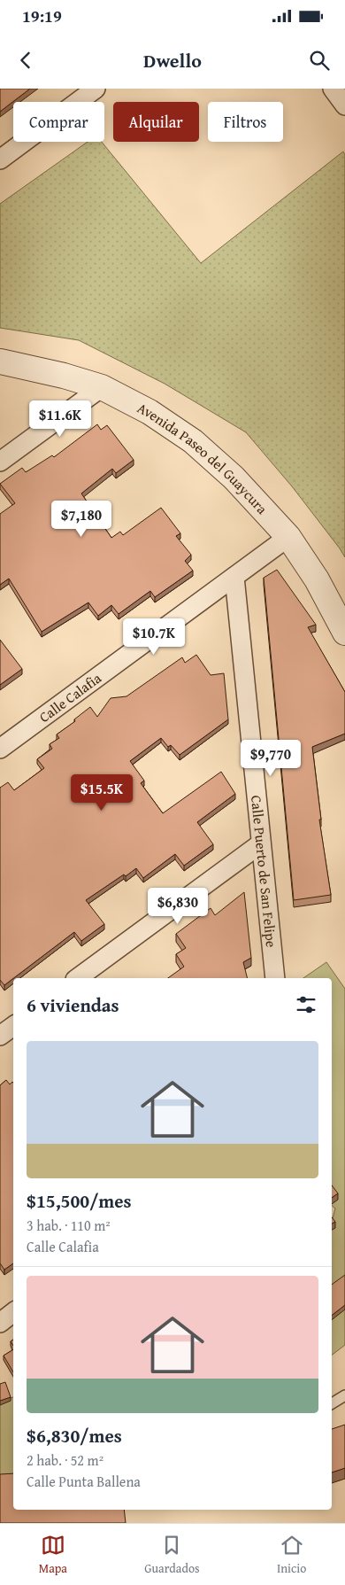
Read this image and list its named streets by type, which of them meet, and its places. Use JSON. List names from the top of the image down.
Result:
{
  "streets": {
    "street": ["Avenida Paseo del Guaycura", "Calle Calafia", "Calle Puerto de San Felipe"]
  },
  "crossings": [
    ["Avenida Paseo del Guaycura", "Calle Calafia"],
    ["Calle Calafia", "Calle Puerto de San Felipe"]
  ],
  "page": {
    "status": "19:19",
    "header": "Dwello",
    "chip": ["Comprar", "Alquilar", "Filtros"],
    "price": [
      "$11.6K",
      "$7,180",
      "$10.7K",
      "$9,770",
      "$15.5K",
      "$6,830"
    ],
    "heading": "6 viviendas",
    "list": [
      {
        "name": "$15,500/mes",
        "note": "3 hab. · 110 m² · Calle Calafia"
      },
      {
        "name": "$6,830/mes",
        "note": "2 hab. · 52 m² · Calle Punta Ballena"
      }
    ],
    "tabs": ["Mapa", "Guardados", "Inicio"]
  }
}
